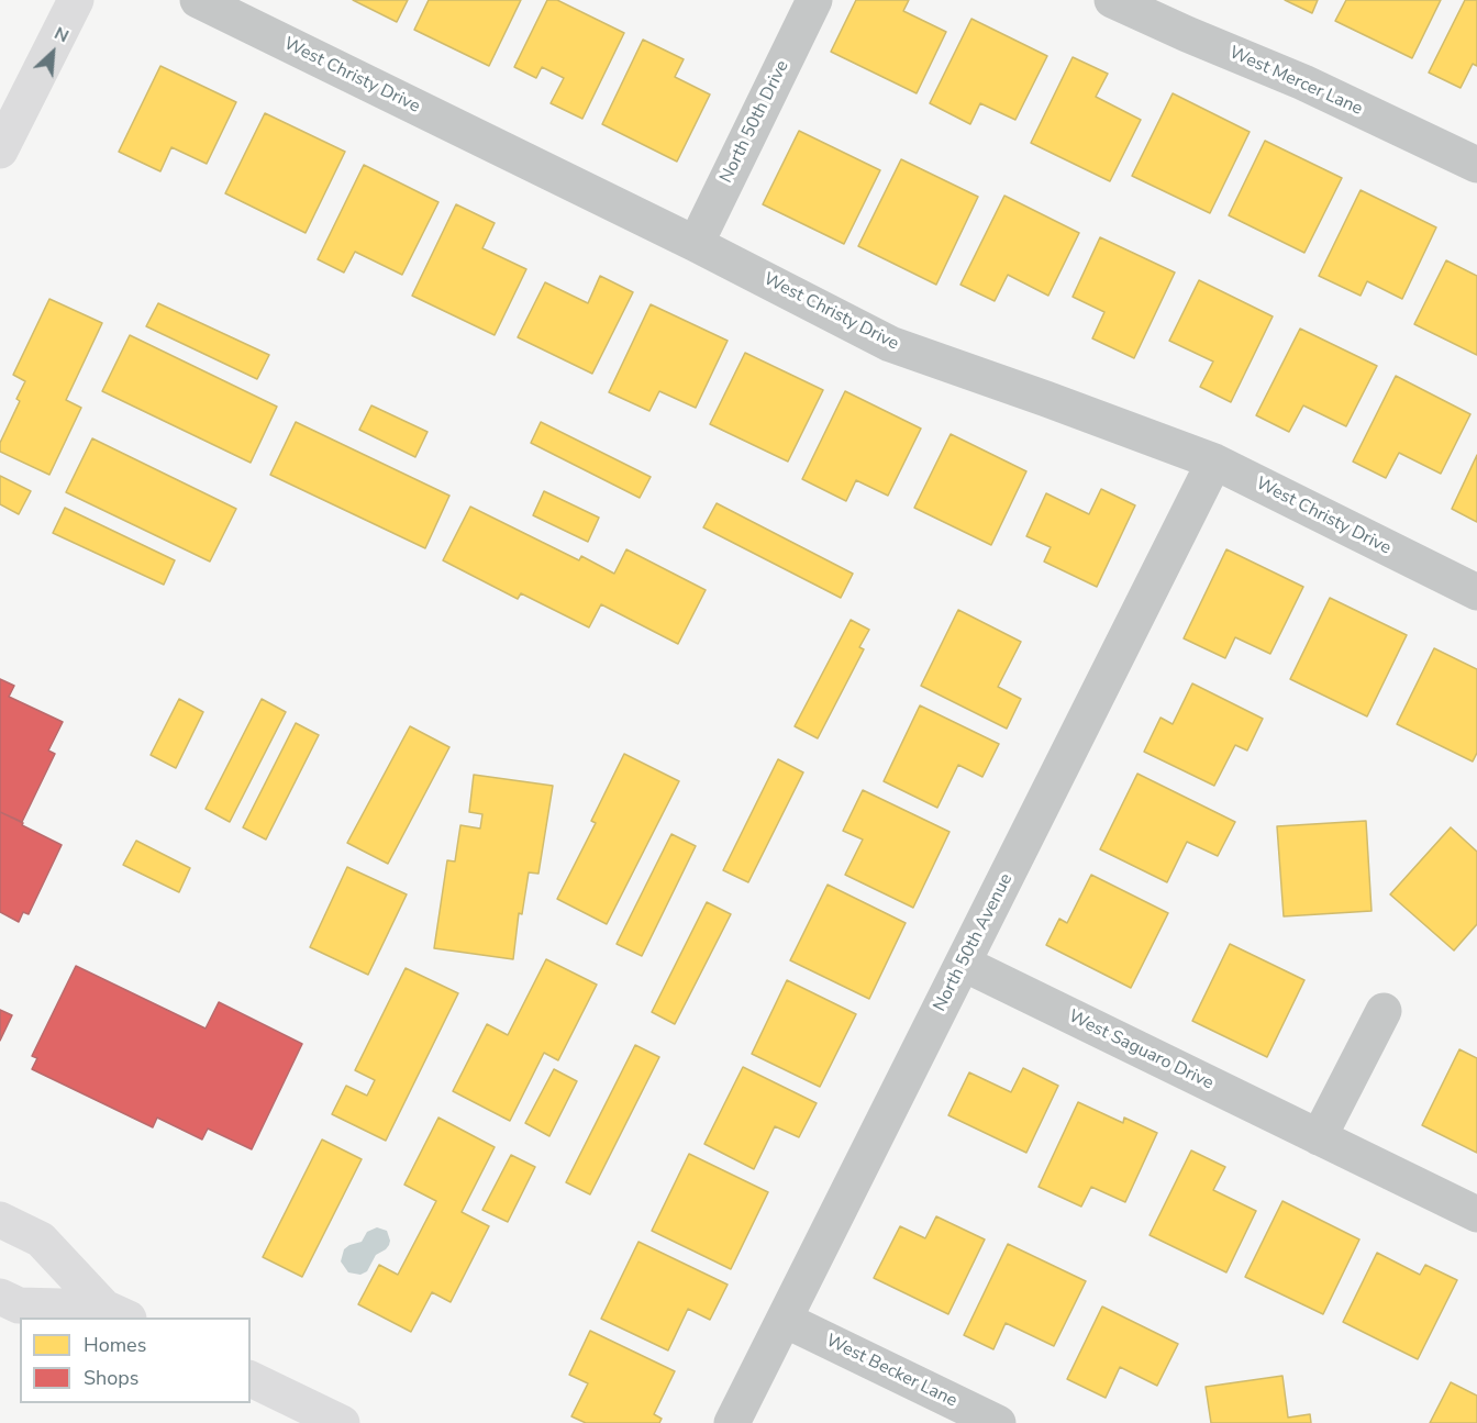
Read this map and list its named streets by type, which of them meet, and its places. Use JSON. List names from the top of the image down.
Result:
{
  "streets": {
    "street": [
      "West Christy Drive",
      "West Mercer Lane",
      "North 50th Drive",
      "North 50th Avenue",
      "West Saguaro Drive",
      "West Becker Lane"
    ]
  },
  "crossings": [
    ["West Christy Drive", "North 50th Drive"],
    ["West Christy Drive", "North 50th Avenue"],
    ["North 50th Avenue", "West Saguaro Drive"],
    ["North 50th Avenue", "West Becker Lane"]
  ],
  "legend": ["Homes", "Shops"],
  "north": "top right"
}
